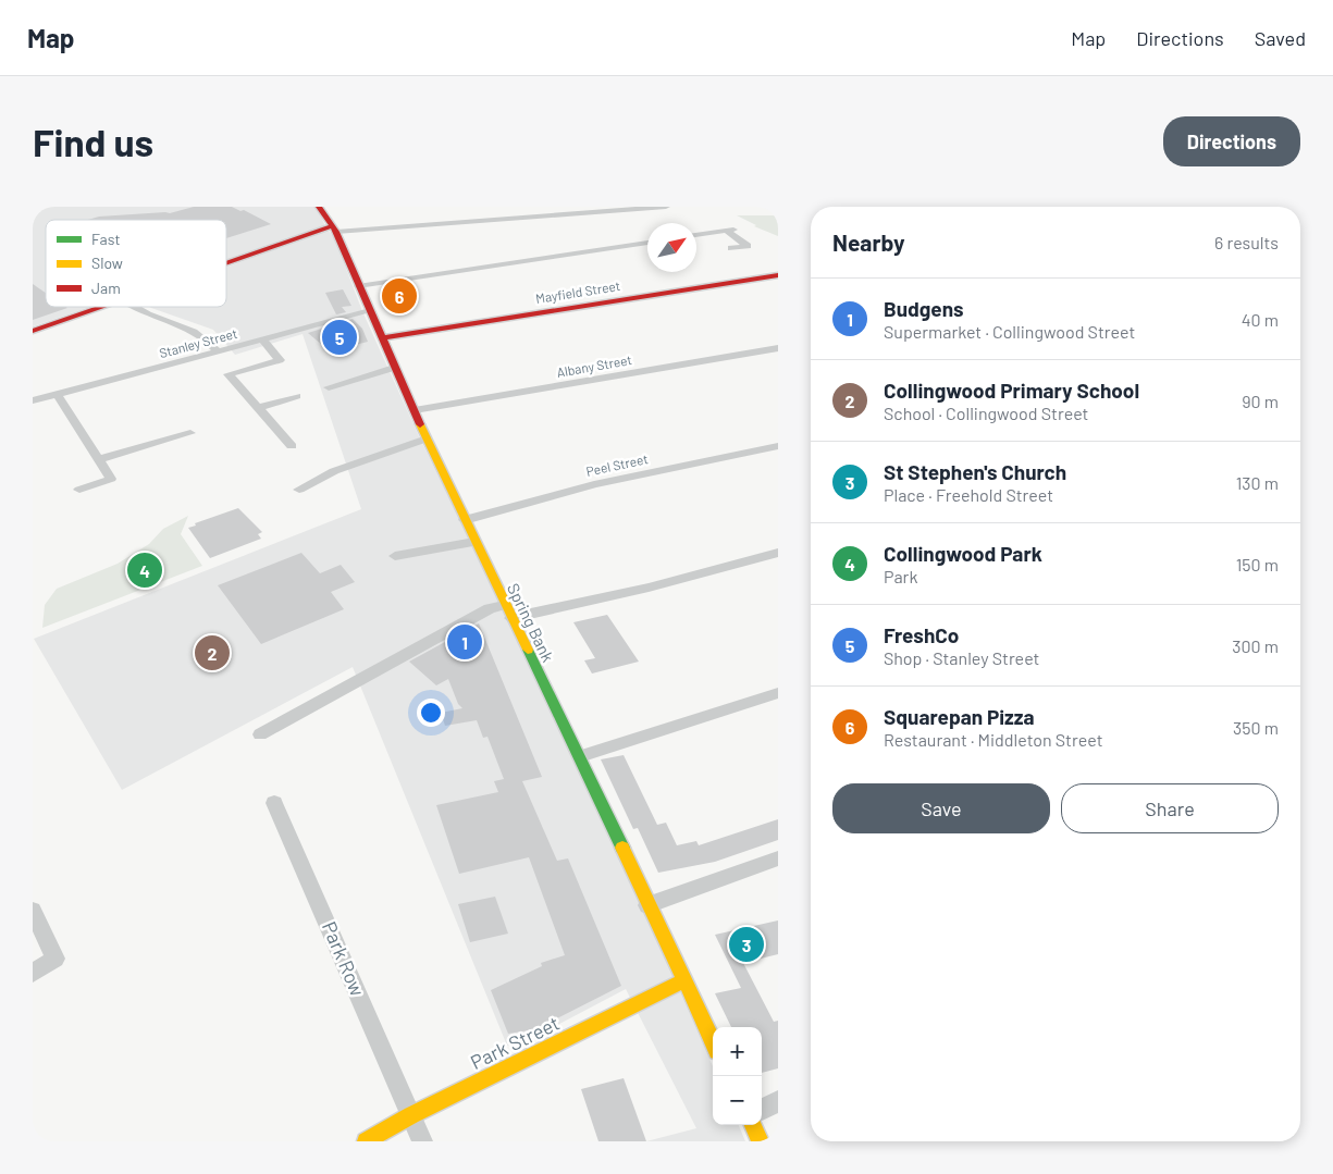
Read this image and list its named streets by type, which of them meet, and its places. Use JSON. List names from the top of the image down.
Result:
{
  "streets": {
    "street": [
      "Mayfield Street",
      "Stanley Street",
      "Albany Street",
      "Peel Street",
      "Spring Bank",
      "Park Row",
      "Park Street"
    ]
  },
  "crossings": [
    ["Mayfield Street", "Spring Bank"],
    ["Stanley Street", "Spring Bank"],
    ["Albany Street", "Spring Bank"],
    ["Peel Street", "Spring Bank"],
    ["Spring Bank", "Park Street"],
    ["Park Row", "Park Street"]
  ],
  "legend": ["Fast", "Slow", "Jam"],
  "north": "top right",
  "page": {
    "header": "Map",
    "nav": ["Map", "Directions", "Saved"],
    "buttons": [
      "Directions",
      ["Save", "Share"]
    ],
    "title": "Find us",
    "heading": ["Nearby", "6 results"],
    "pins": [
      "6",
      "5",
      "4",
      "1",
      "2",
      "3"
    ],
    "list": [
      {
        "mark": "1",
        "name": "Budgens",
        "note": "Supermarket · Collingwood Street",
        "value": "40 m"
      },
      {
        "mark": "2",
        "name": "Collingwood Primary School",
        "note": "School · Collingwood Street",
        "value": "90 m"
      },
      {
        "mark": "3",
        "name": "St Stephen's Church",
        "note": "Place · Freehold Street",
        "value": "130 m"
      },
      {
        "mark": "4",
        "name": "Collingwood Park",
        "note": "Park",
        "value": "150 m"
      },
      {
        "mark": "5",
        "name": "FreshCo",
        "note": "Shop · Stanley Street",
        "value": "300 m"
      },
      {
        "mark": "6",
        "name": "Squarepan Pizza",
        "note": "Restaurant · Middleton Street",
        "value": "350 m"
      }
    ],
    "map_buttons": ["+", "−"]
  }
}
